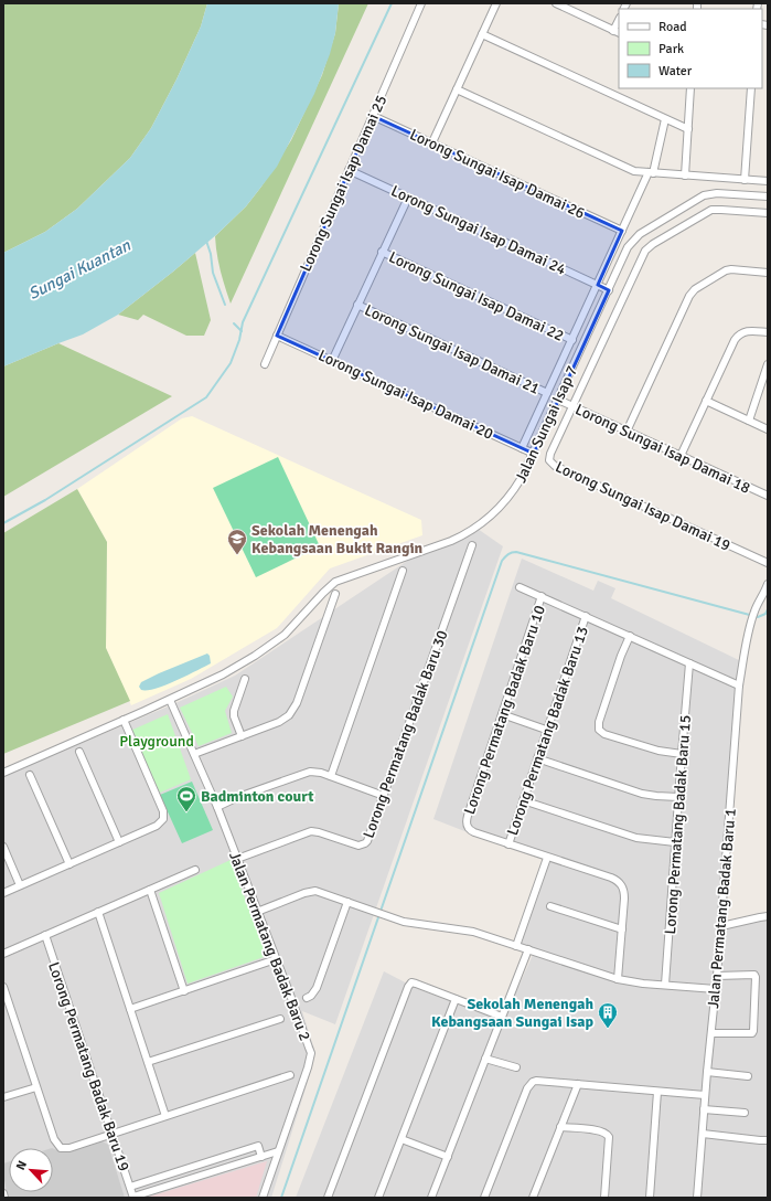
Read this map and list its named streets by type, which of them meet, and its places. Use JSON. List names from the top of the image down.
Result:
{
  "streets": {
    "street": [
      "Lorong Sungai Isap Damai 26",
      "Lorong Sungai Isap Damai 25",
      "Lorong Sungai Isap Damai 24",
      "Lorong Sungai Isap Damai 22",
      "Lorong Sungai Isap Damai 21",
      "Lorong Sungai Isap Damai 20",
      "Jalan Sungai Isap 7",
      "Lorong Sungai Isap Damai 18",
      "Lorong Sungai Isap Damai 19",
      "Lorong Permatang Badak Baru 10",
      "Lorong Permatang Badak Baru 13",
      "Lorong Permatang Badak Baru 30",
      "Lorong Permatang Badak Baru 15",
      "Jalan Permatang Badak Baru 1",
      "Jalan Permatang Badak Baru 2",
      "Lorong Permatang Badak Baru 19"
    ]
  },
  "crossings": [
    ["Lorong Sungai Isap Damai 26", "Lorong Sungai Isap Damai 25"],
    ["Lorong Sungai Isap Damai 25", "Lorong Sungai Isap Damai 24"],
    ["Lorong Sungai Isap Damai 25", "Lorong Sungai Isap Damai 20"],
    ["Lorong Sungai Isap Damai 24", "Jalan Sungai Isap 7"],
    ["Lorong Sungai Isap Damai 20", "Jalan Sungai Isap 7"],
    ["Jalan Sungai Isap 7", "Lorong Sungai Isap Damai 18"],
    ["Jalan Sungai Isap 7", "Jalan Permatang Badak Baru 2"],
    ["Lorong Sungai Isap Damai 18", "Lorong Sungai Isap Damai 19"],
    ["Lorong Permatang Badak Baru 10", "Lorong Permatang Badak Baru 13"],
    ["Lorong Permatang Badak Baru 30", "Jalan Permatang Badak Baru 2"]
  ],
  "water": ["Sungai Kuantan"],
  "parks": ["Playground"],
  "places": {
    "school or university": ["Sekolah Menengah Kebangsaan Bukit Rangin"],
    "sports": ["Badminton court"],
    "building": ["Sekolah Menengah Kebangsaan Sungai Isap"]
  },
  "legend": ["Road", "Park", "Water"],
  "north": "top left"
}
